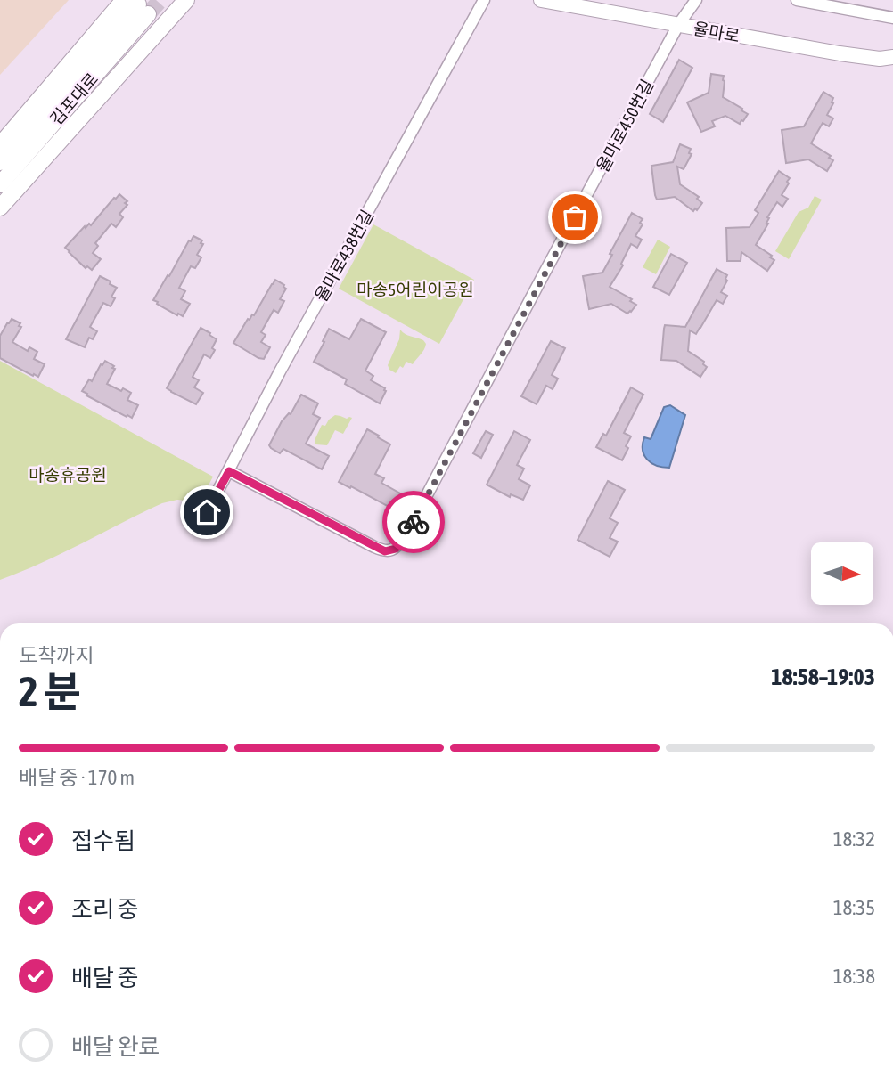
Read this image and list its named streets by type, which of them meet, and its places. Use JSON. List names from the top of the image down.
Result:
{
  "streets": {
    "main road": ["김포대로"],
    "street": ["율마로", "율마로450번길", "율마로438번길"]
  },
  "crossings": [
    ["율마로", "율마로450번길"],
    ["율마로450번길", "율마로438번길"]
  ],
  "parks": ["마송5어린이공원", "마송휴공원"],
  "north": "right",
  "page": {
    "heading": ["2 분", "도착까지", "18:58–19:03"],
    "bar": "배달 중 · 170 m",
    "list": [
      ["접수됨", "18:32"],
      ["조리 중", "18:35"],
      ["배달 중", "18:38"],
      "배달 완료"
    ]
  }
}
